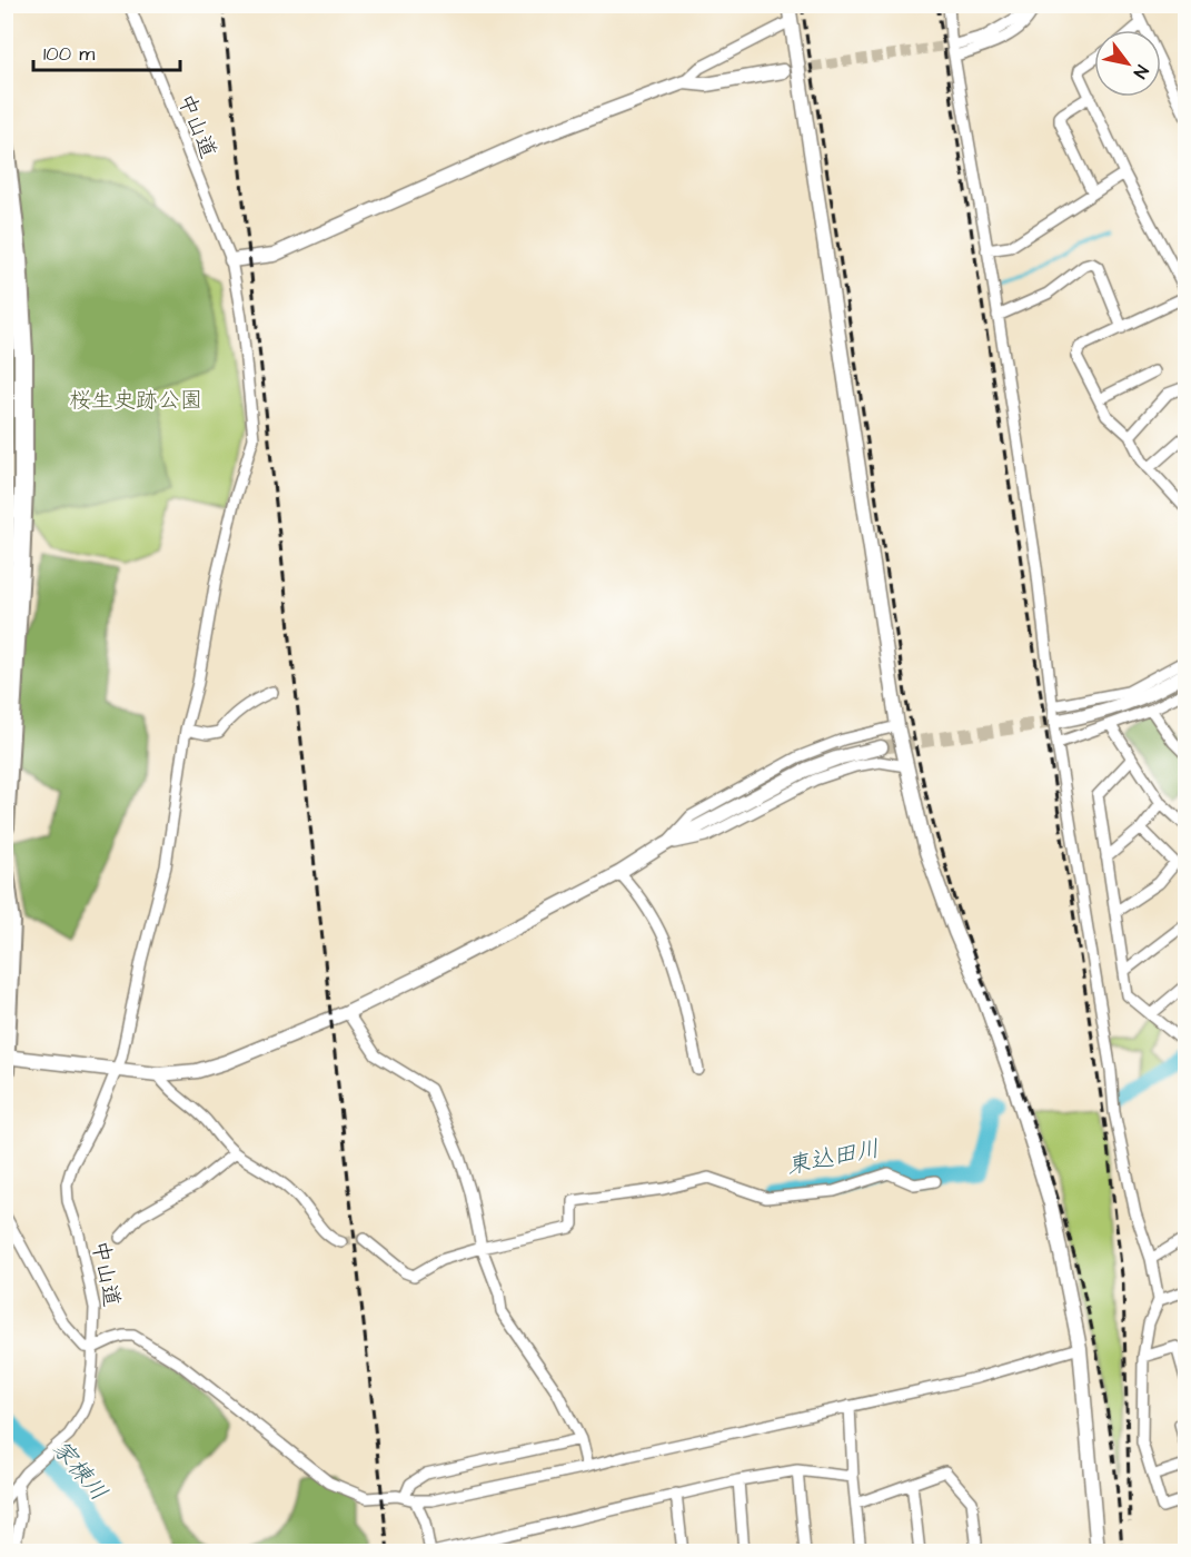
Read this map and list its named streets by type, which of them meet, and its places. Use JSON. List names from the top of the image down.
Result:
{
  "streets": {
    "street": ["中山道"]
  },
  "water": ["東込田川", "家棟川"],
  "parks": ["桜生史跡公園"],
  "scale_bar": "100 m",
  "north": "bottom right"
}
